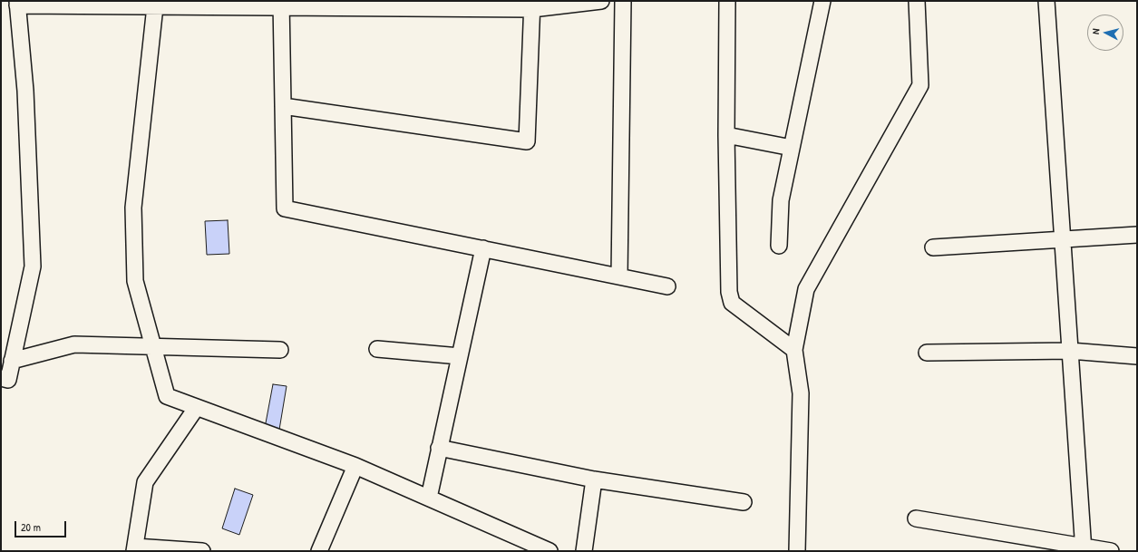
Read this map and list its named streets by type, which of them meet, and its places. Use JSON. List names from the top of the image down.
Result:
{
  "scale_bar": "20 m",
  "north": "left"
}
